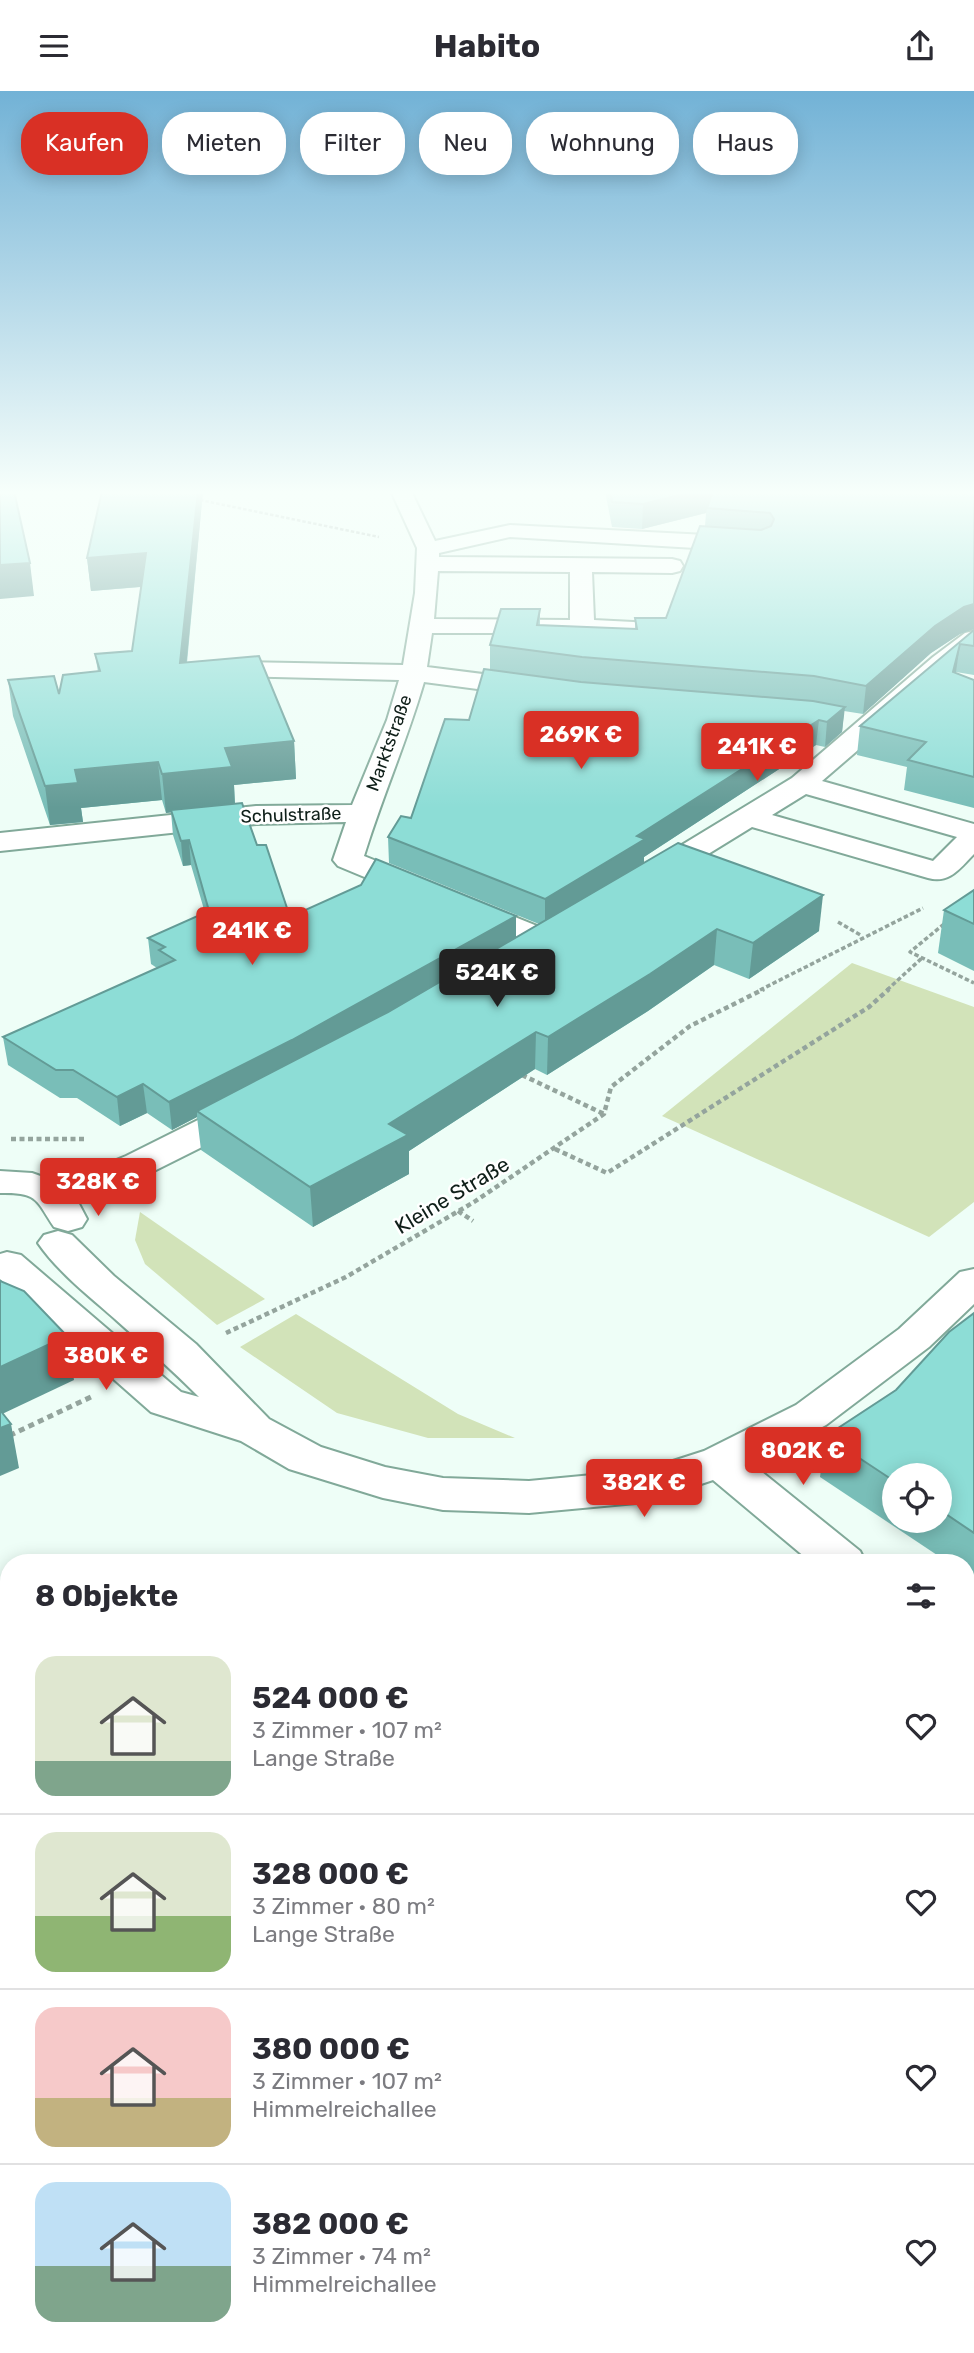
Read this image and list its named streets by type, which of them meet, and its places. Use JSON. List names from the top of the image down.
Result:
{
  "streets": {
    "street": ["Marktstraße", "Schulstraße"],
    "path": ["Kleine Straße"]
  },
  "crossings": [
    ["Marktstraße", "Schulstraße"]
  ],
  "page": {
    "header": "Habito",
    "chip": [
      "Kaufen",
      "Mieten",
      "Filter",
      "Neu",
      "Wohnung",
      "Haus"
    ],
    "price": [
      "269K €",
      "241K €",
      "241K €",
      "524K €",
      "328K €",
      "380K €",
      "802K €",
      "382K €"
    ],
    "heading": "8 Objekte",
    "list": [
      {
        "name": "524 000 €",
        "note": "3 Zimmer · 107 m² · Lange Straße"
      },
      {
        "name": "328 000 €",
        "note": "3 Zimmer · 80 m² · Lange Straße"
      },
      {
        "name": "380 000 €",
        "note": "3 Zimmer · 107 m² · Himmelreichallee"
      },
      {
        "name": "382 000 €",
        "note": "3 Zimmer · 74 m² · Himmelreichallee"
      }
    ]
  }
}
